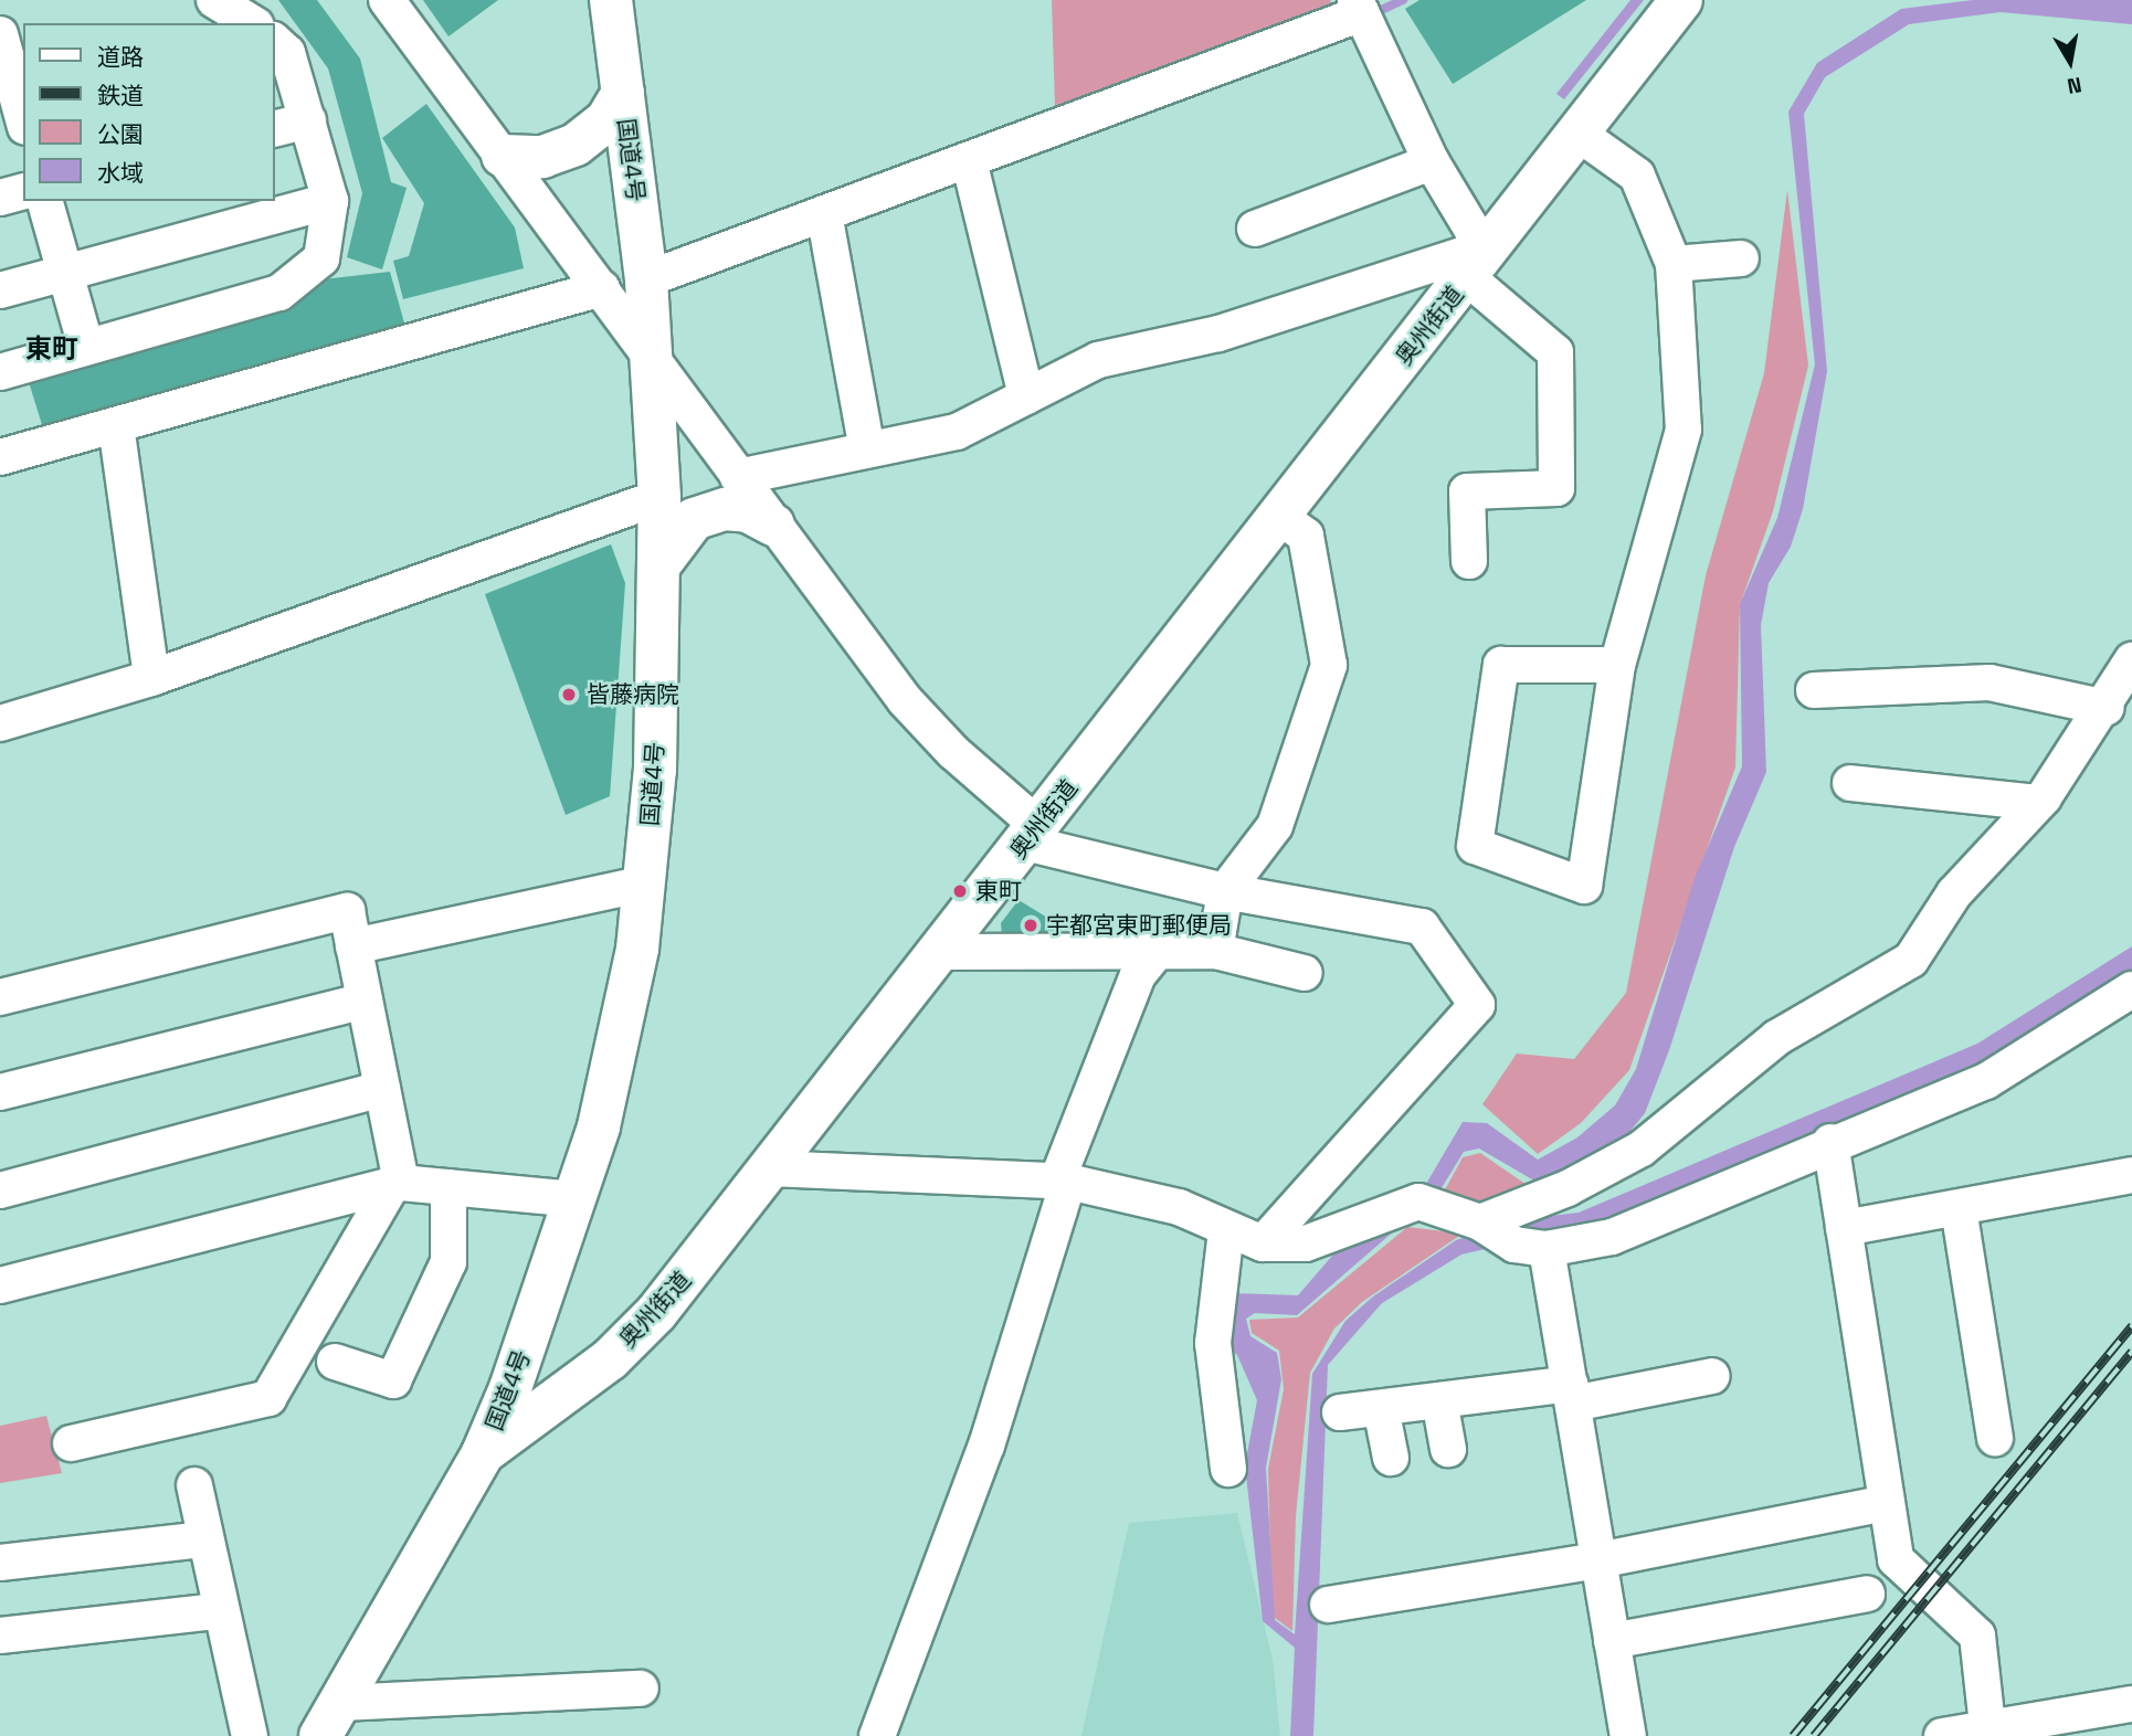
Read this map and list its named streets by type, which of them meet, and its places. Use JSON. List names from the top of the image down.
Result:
{
  "streets": {
    "main road": ["国道4号", "奥州街道"]
  },
  "crossings": [
    ["国道4号", "奥州街道"]
  ],
  "districts": ["東町"],
  "places": ["皆藤病院", "東町", "宇都宮東町郵便局"],
  "legend": [
    "道路",
    "鉄道",
    "公園",
    "水域"
  ],
  "north": "bottom"
}
